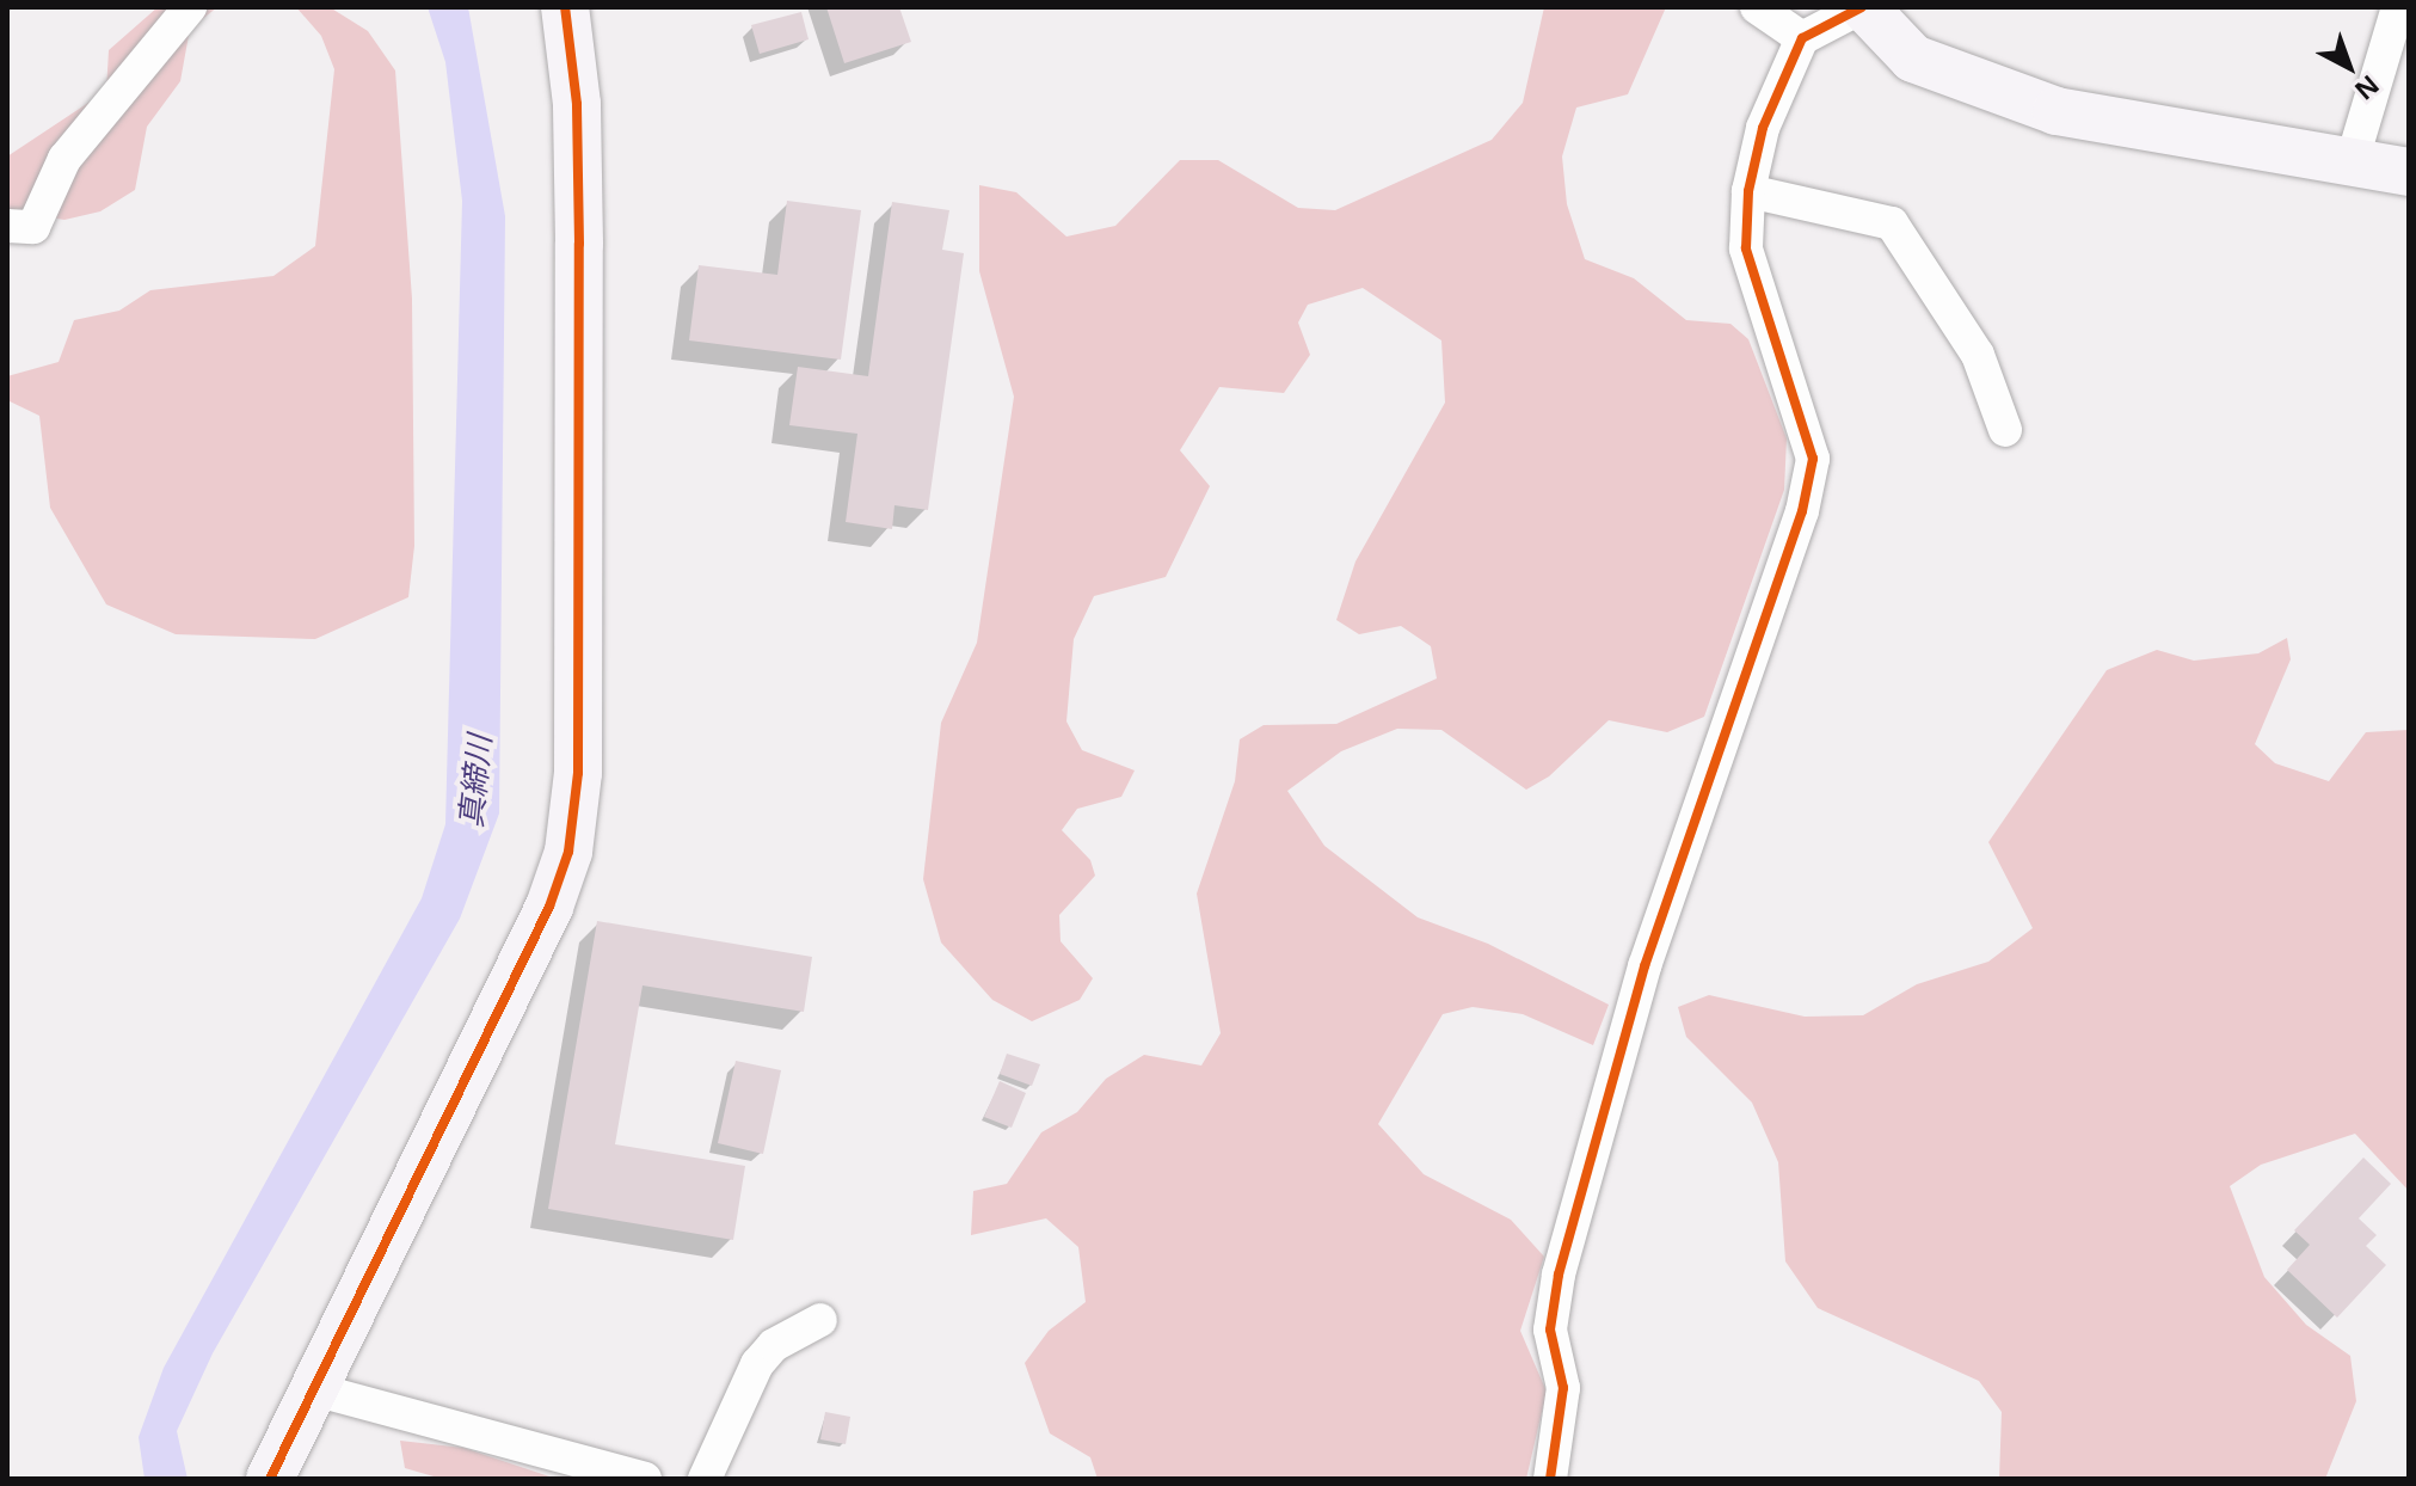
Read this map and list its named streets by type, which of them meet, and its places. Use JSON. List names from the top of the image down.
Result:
{
  "water": ["真締川"],
  "north": "bottom right"
}
